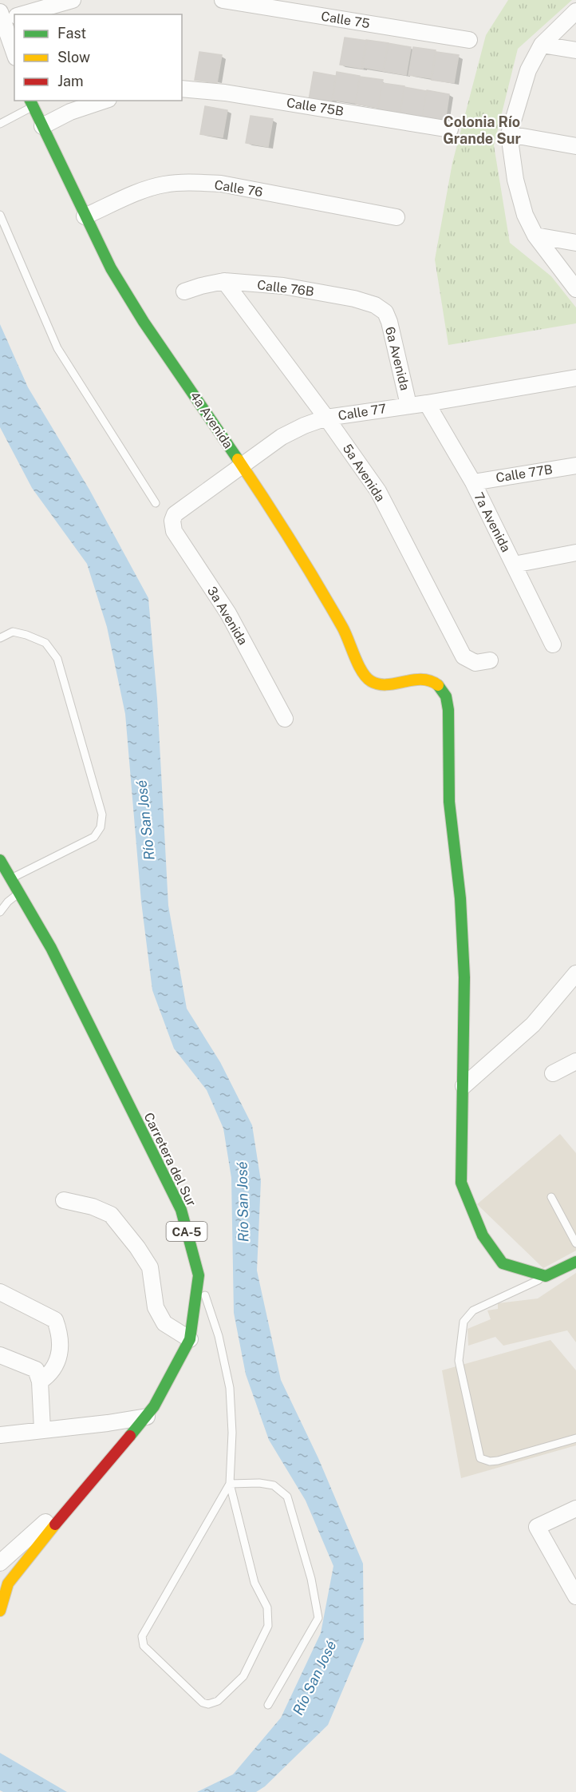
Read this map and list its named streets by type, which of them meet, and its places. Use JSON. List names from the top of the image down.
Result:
{
  "streets": {
    "main road": ["4a Avenida", "Carretera del Sur", "CA-5"],
    "street": [
      "Calle 75",
      "Calle 75B",
      "Calle 76",
      "Calle 76B",
      "6a Avenida",
      "Calle 77",
      "5a Avenida",
      "Calle 77B",
      "7a Avenida",
      "3a Avenida"
    ]
  },
  "crossings": [
    ["Calle 76", "4a Avenida"],
    ["Calle 76B", "6a Avenida"],
    ["Calle 76B", "5a Avenida"],
    ["6a Avenida", "Calle 77"],
    ["Calle 77", "4a Avenida"],
    ["Calle 77", "5a Avenida"],
    ["Calle 77", "7a Avenida"],
    ["Calle 77", "3a Avenida"],
    ["Calle 77B", "7a Avenida"]
  ],
  "districts": ["Colonia Río Grande Sur"],
  "water": ["Río San José"],
  "legend": ["Fast", "Slow", "Jam"]
}
